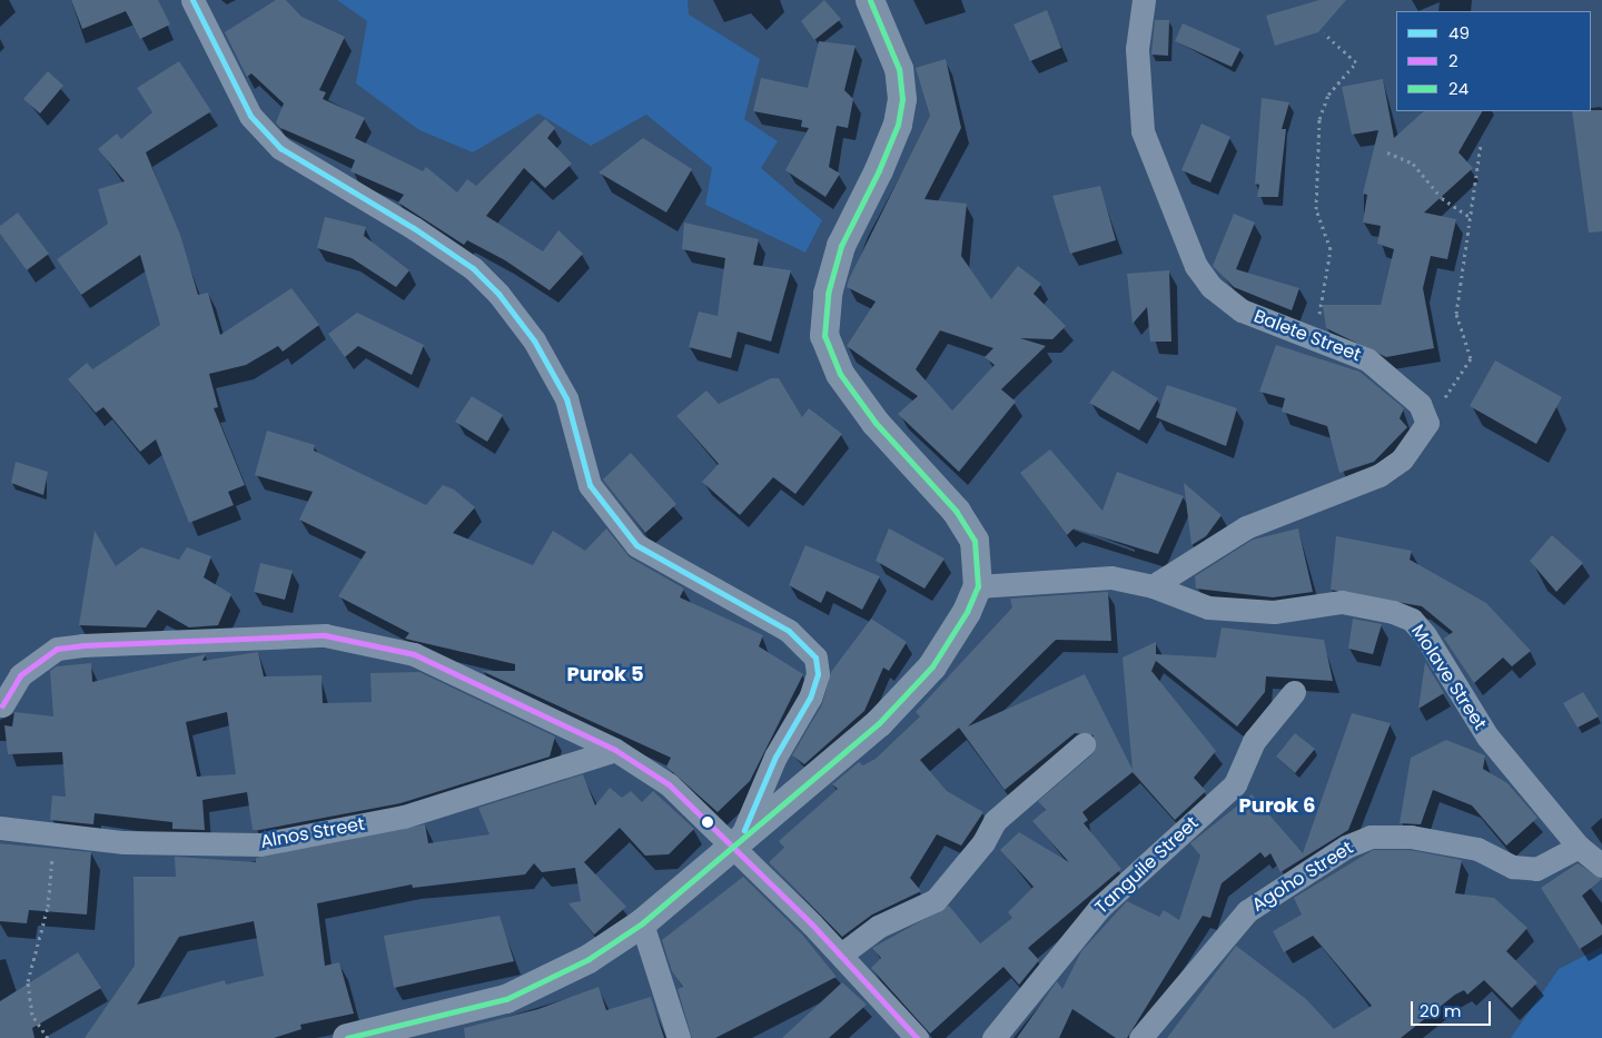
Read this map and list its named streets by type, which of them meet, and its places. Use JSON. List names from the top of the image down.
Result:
{
  "streets": {
    "street": [
      "Balete Street",
      "Molave Street",
      "Alnos Street",
      "Tanguile Street",
      "Agoho Street"
    ]
  },
  "crossings": [
    ["Molave Street", "Agoho Street"]
  ],
  "districts": ["Purok 5", "Purok 6"],
  "lines": ["transit line 49", "transit line 24", "transit line 2"],
  "legend": ["49", "2", "24"],
  "scale_bar": "20 m"
}
